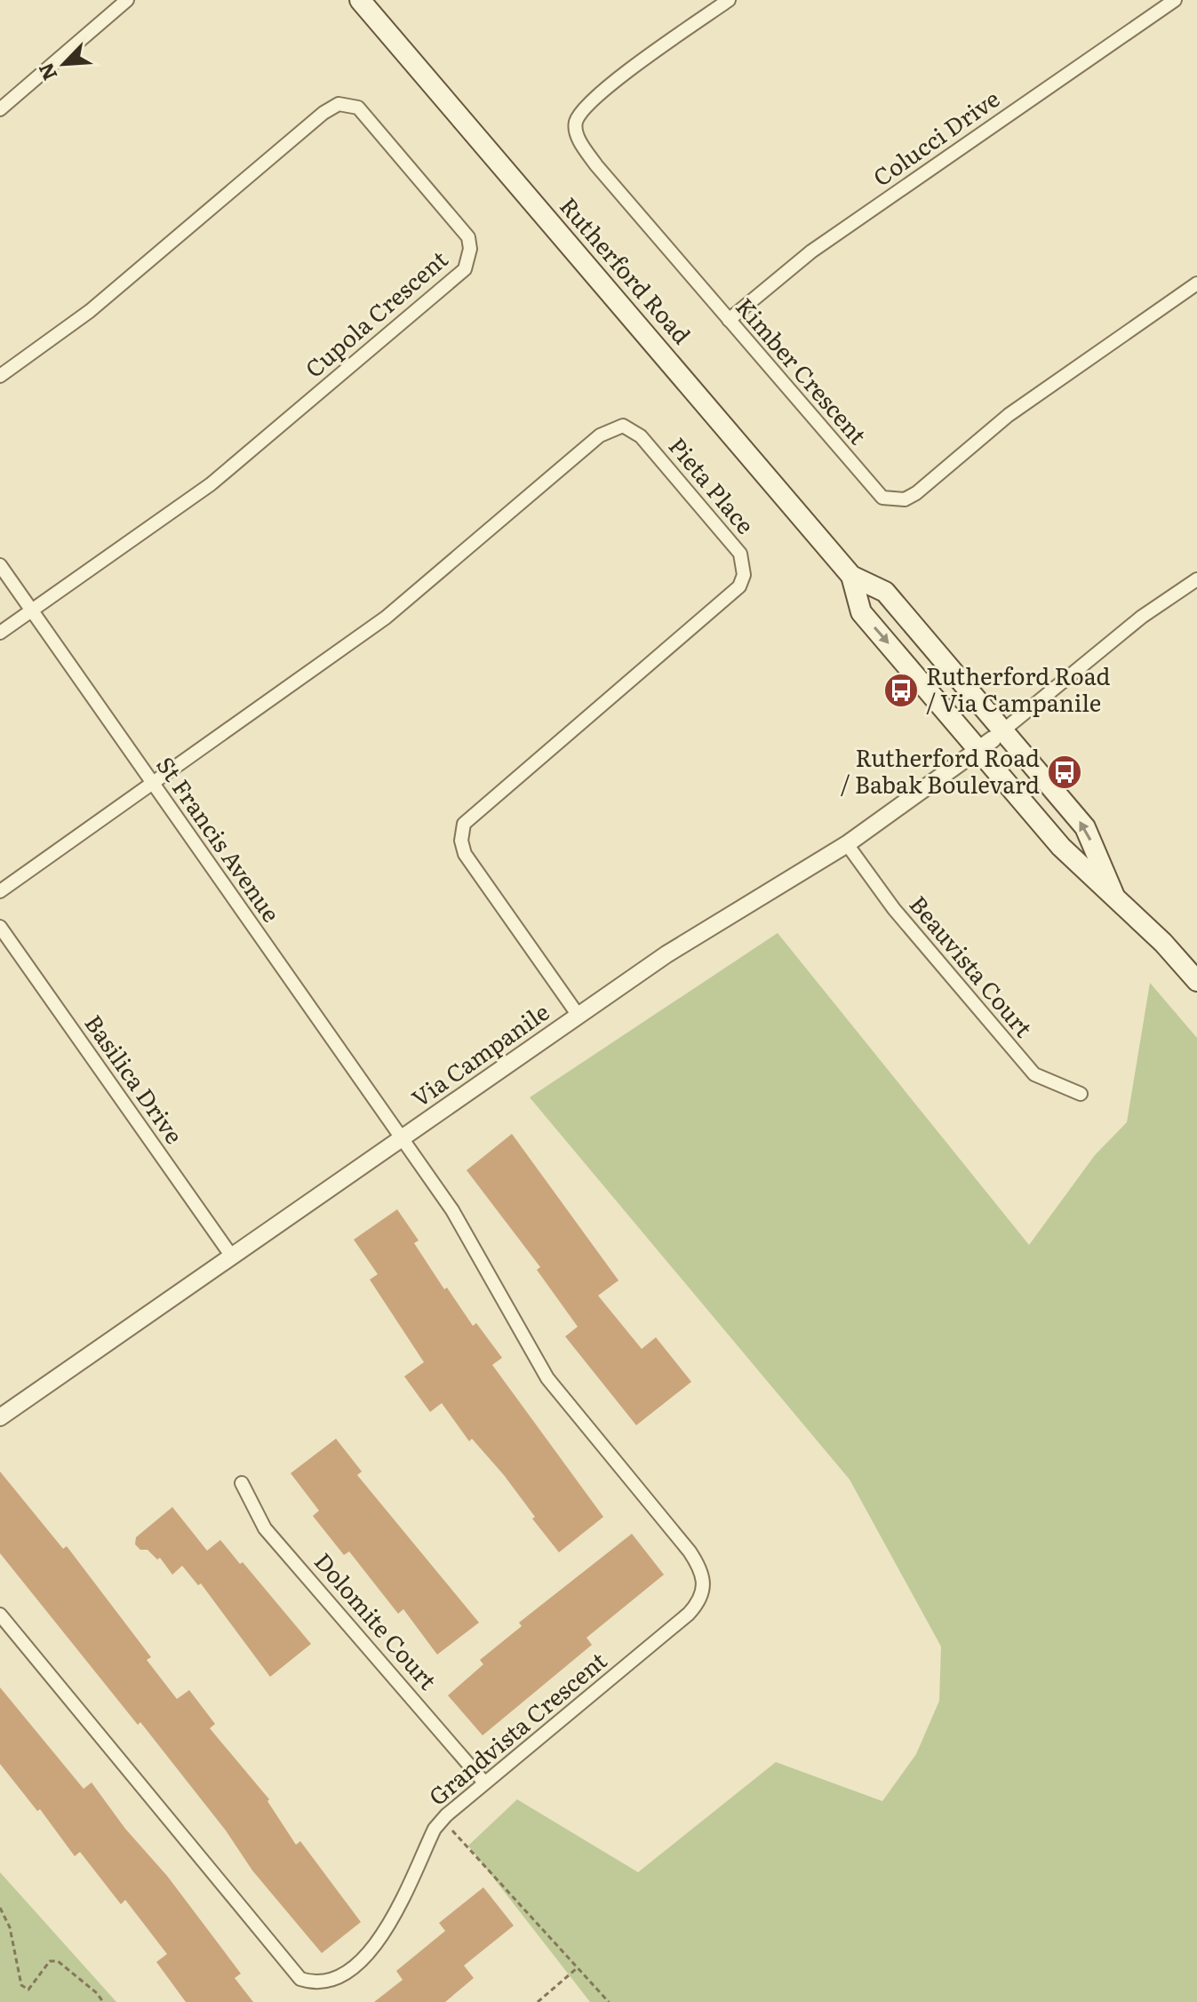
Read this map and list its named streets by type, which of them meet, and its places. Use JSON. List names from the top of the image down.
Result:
{
  "streets": {
    "main road": ["Rutherford Road"],
    "street": [
      "Colucci Drive",
      "Cupola Crescent",
      "Kimber Crescent",
      "Pieta Place",
      "St Francis Avenue",
      "Beauvista Court",
      "Via Campanile",
      "Basilica Drive",
      "Dolomite Court",
      "Grandvista Crescent"
    ]
  },
  "crossings": [
    ["Colucci Drive", "Kimber Crescent"],
    ["Rutherford Road", "Via Campanile"],
    ["Cupola Crescent", "St Francis Avenue"],
    ["Pieta Place", "St Francis Avenue"],
    ["Pieta Place", "Via Campanile"],
    ["St Francis Avenue", "Via Campanile"],
    ["St Francis Avenue", "Grandvista Crescent"],
    ["Beauvista Court", "Via Campanile"],
    ["Via Campanile", "Basilica Drive"],
    ["Via Campanile", "Grandvista Crescent"],
    ["Dolomite Court", "Grandvista Crescent"]
  ],
  "places": {
    "bus stop": ["Rutherford Road / Via Campanile", "Rutherford Road / Babak Boulevard"]
  },
  "north": "bottom left"
}
